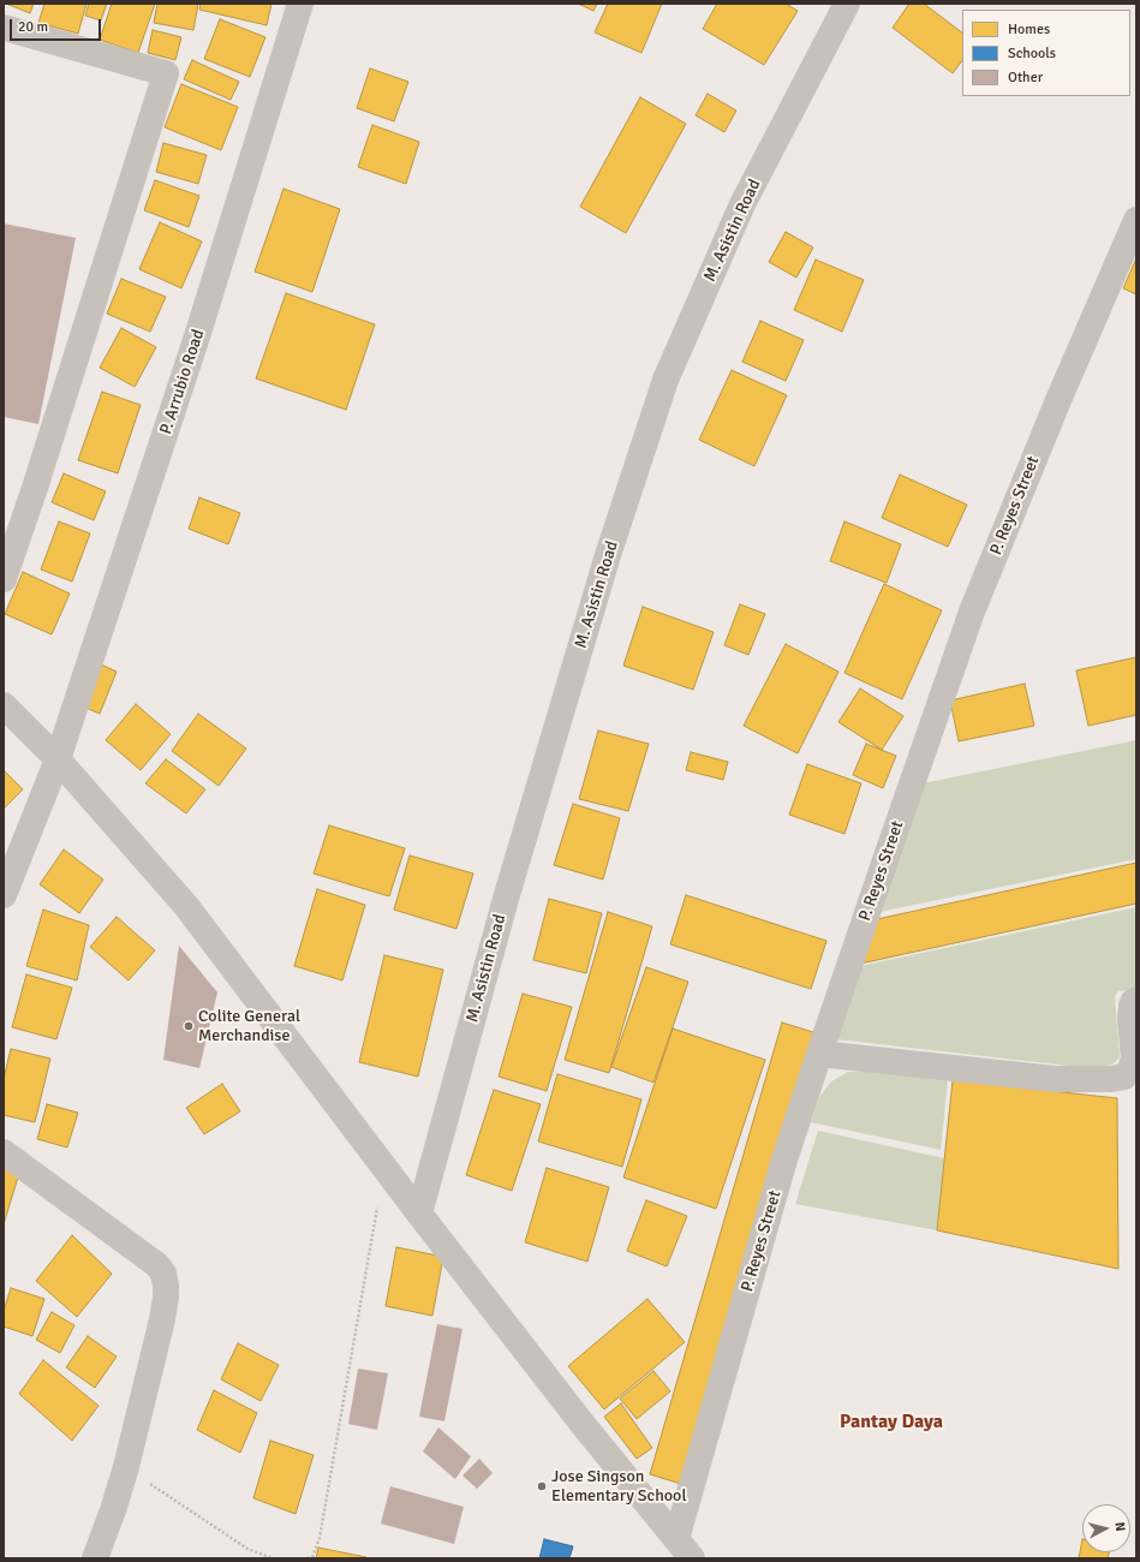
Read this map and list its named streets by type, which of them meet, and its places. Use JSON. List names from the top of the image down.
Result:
{
  "streets": {
    "street": ["M. Asistin Road", "P. Arrubio Road", "P. Reyes Street"]
  },
  "districts": ["Pantay Daya"],
  "places": ["Colite General Merchandise", "Jose Singson Elementary School"],
  "legend": ["Homes", "Schools", "Other"],
  "scale_bar": "20 m",
  "north": "right"
}
